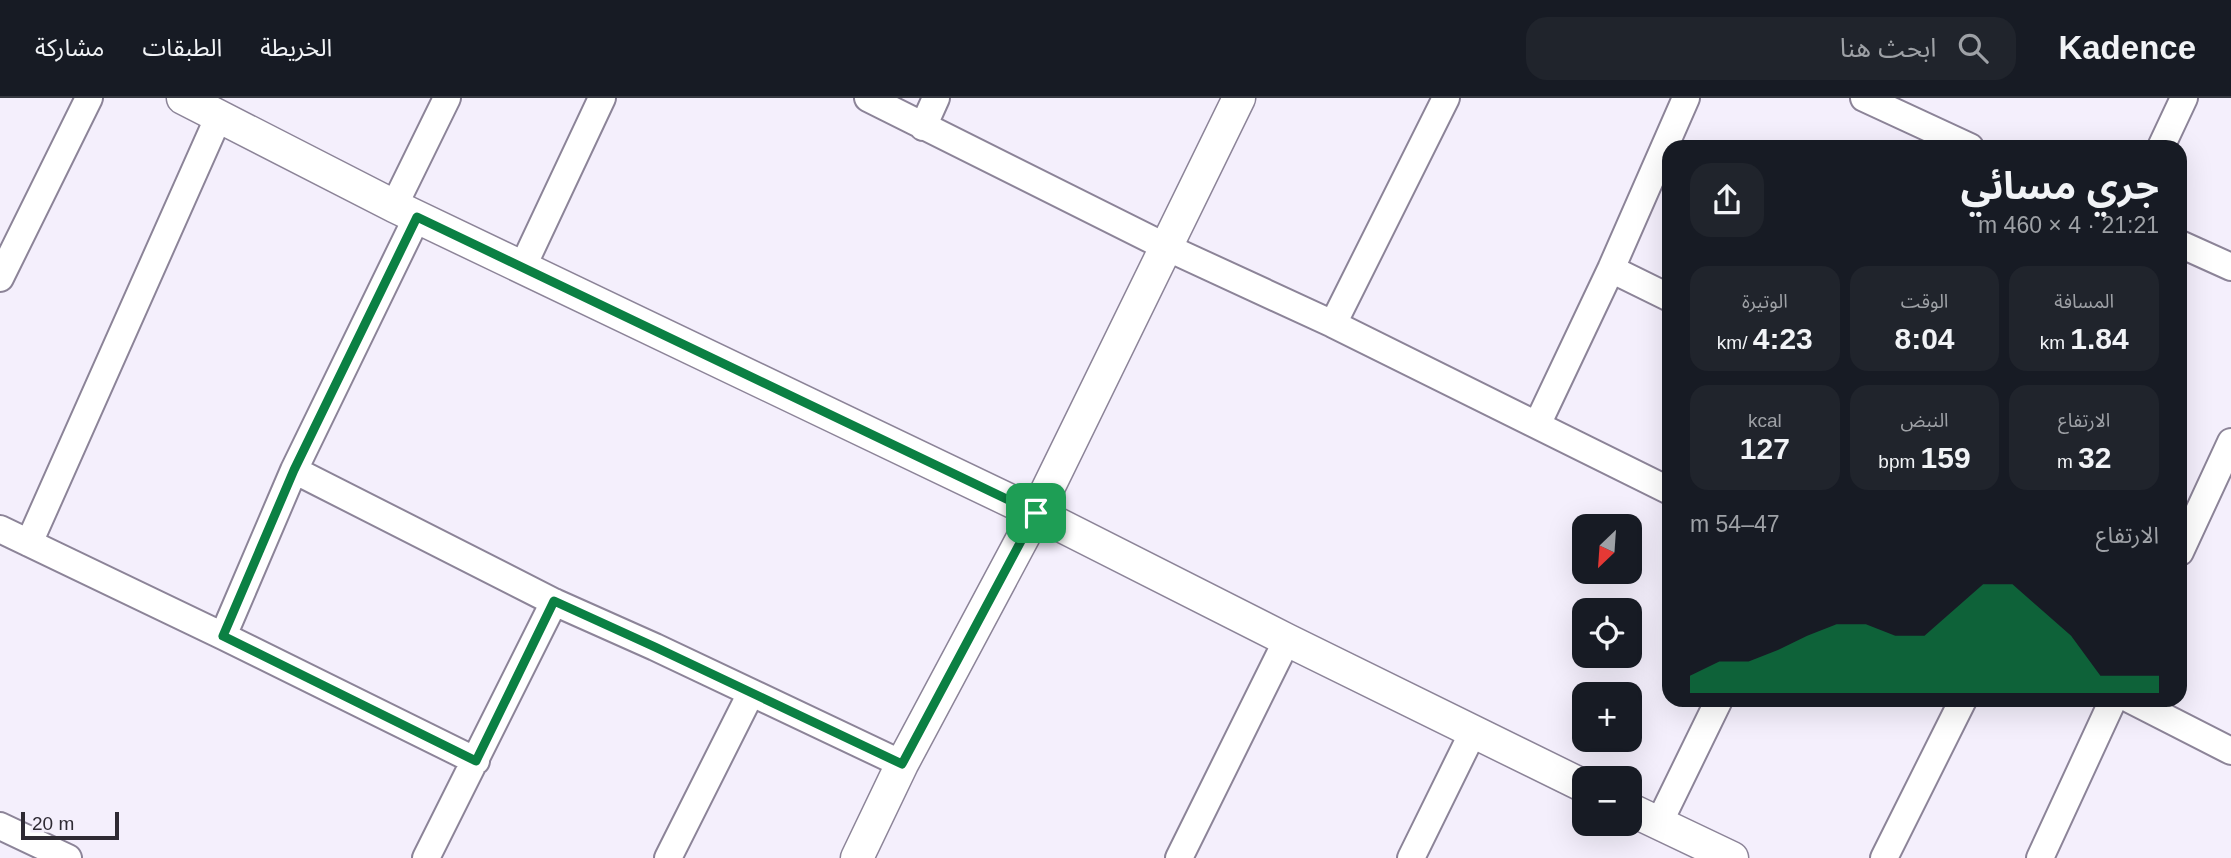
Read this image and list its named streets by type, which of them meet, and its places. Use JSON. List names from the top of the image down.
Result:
{
  "scale_bar": "20 m",
  "north": "bottom left",
  "page": {
    "header": "Kadence",
    "search": "ابحث هنا",
    "nav": ["الخريطة", "الطبقات", "مشاركة"],
    "heading": ["جري مسائي", "21:21 · 4 × 460 m"],
    "stats": [
      ["المسافة", "1.84 km"],
      ["الوقت", "8:04"],
      ["الوتيرة", "4:23 /km"],
      ["الارتفاع", "32 m"],
      ["النبض", "159 bpm"],
      ["kcal", "127"]
    ],
    "chart": ["الارتفاع", "47–54 m"],
    "map_buttons": ["+", "−"],
    "scale": "20 m"
  }
}
